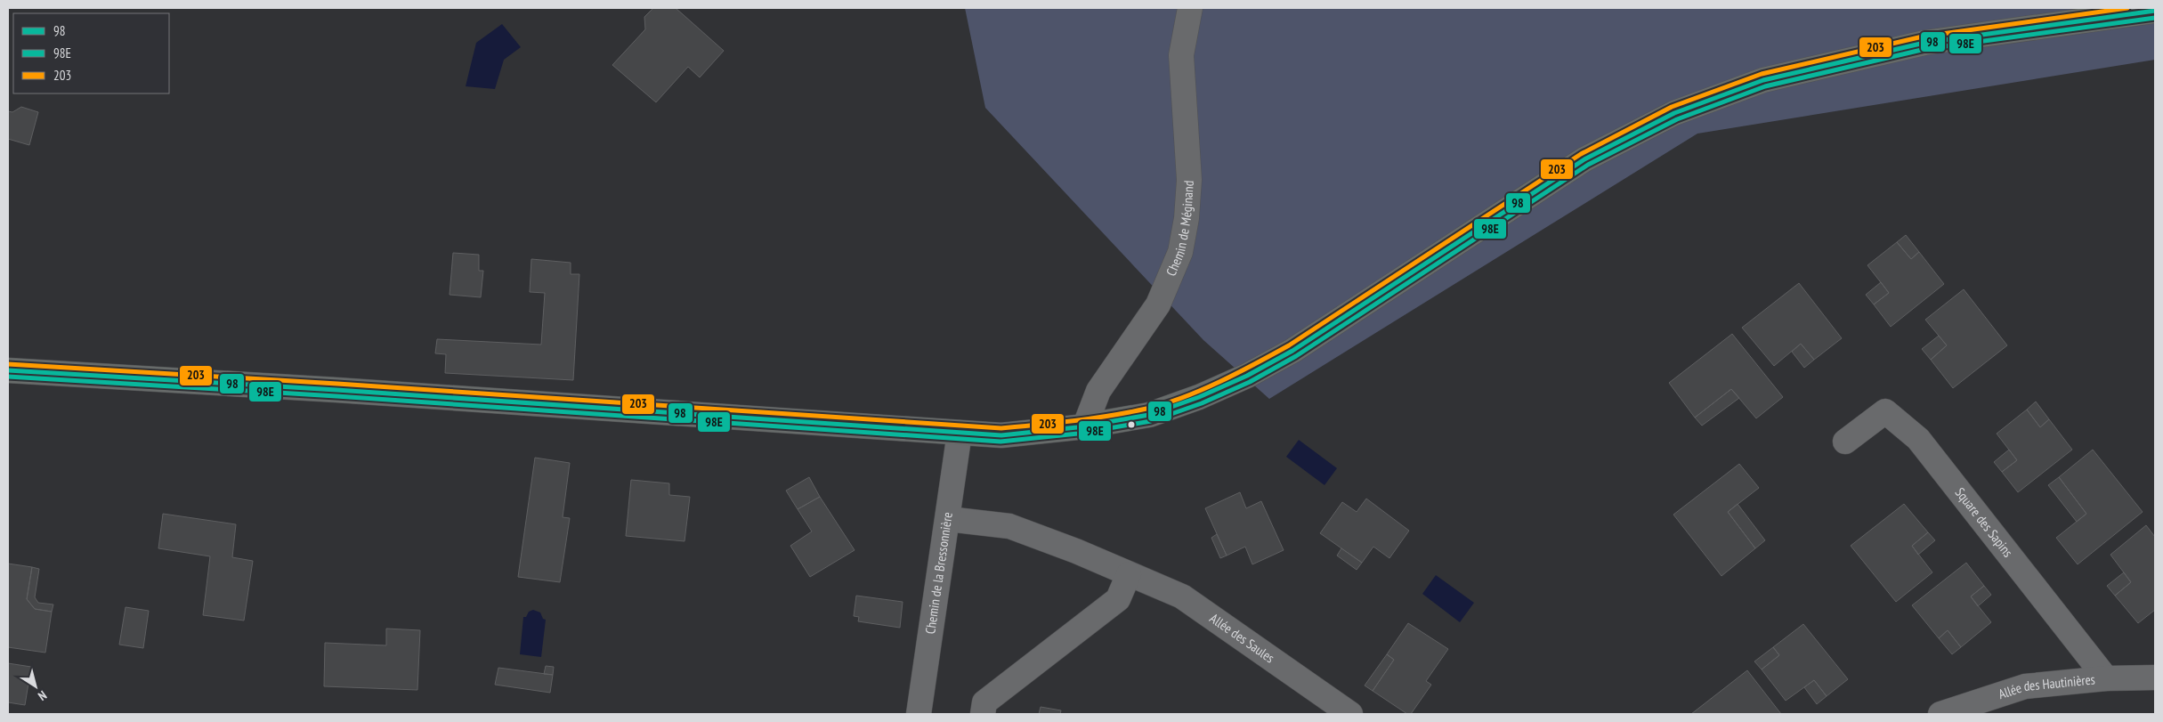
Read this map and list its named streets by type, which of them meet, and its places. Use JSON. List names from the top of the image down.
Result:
{
  "streets": {
    "street": [
      "Chemin de Méginand",
      "Square des Sapins",
      "Chemin de la Bressonnière",
      "Allée des Saules",
      "Allée des Hautinières"
    ]
  },
  "crossings": [
    ["Square des Sapins", "Allée des Hautinières"],
    ["Chemin de la Bressonnière", "Allée des Saules"]
  ],
  "lines": ["transit line 203", "transit line 98", "transit line 98E"],
  "legend": ["98", "98E", "203"],
  "north": "bottom right"
}
